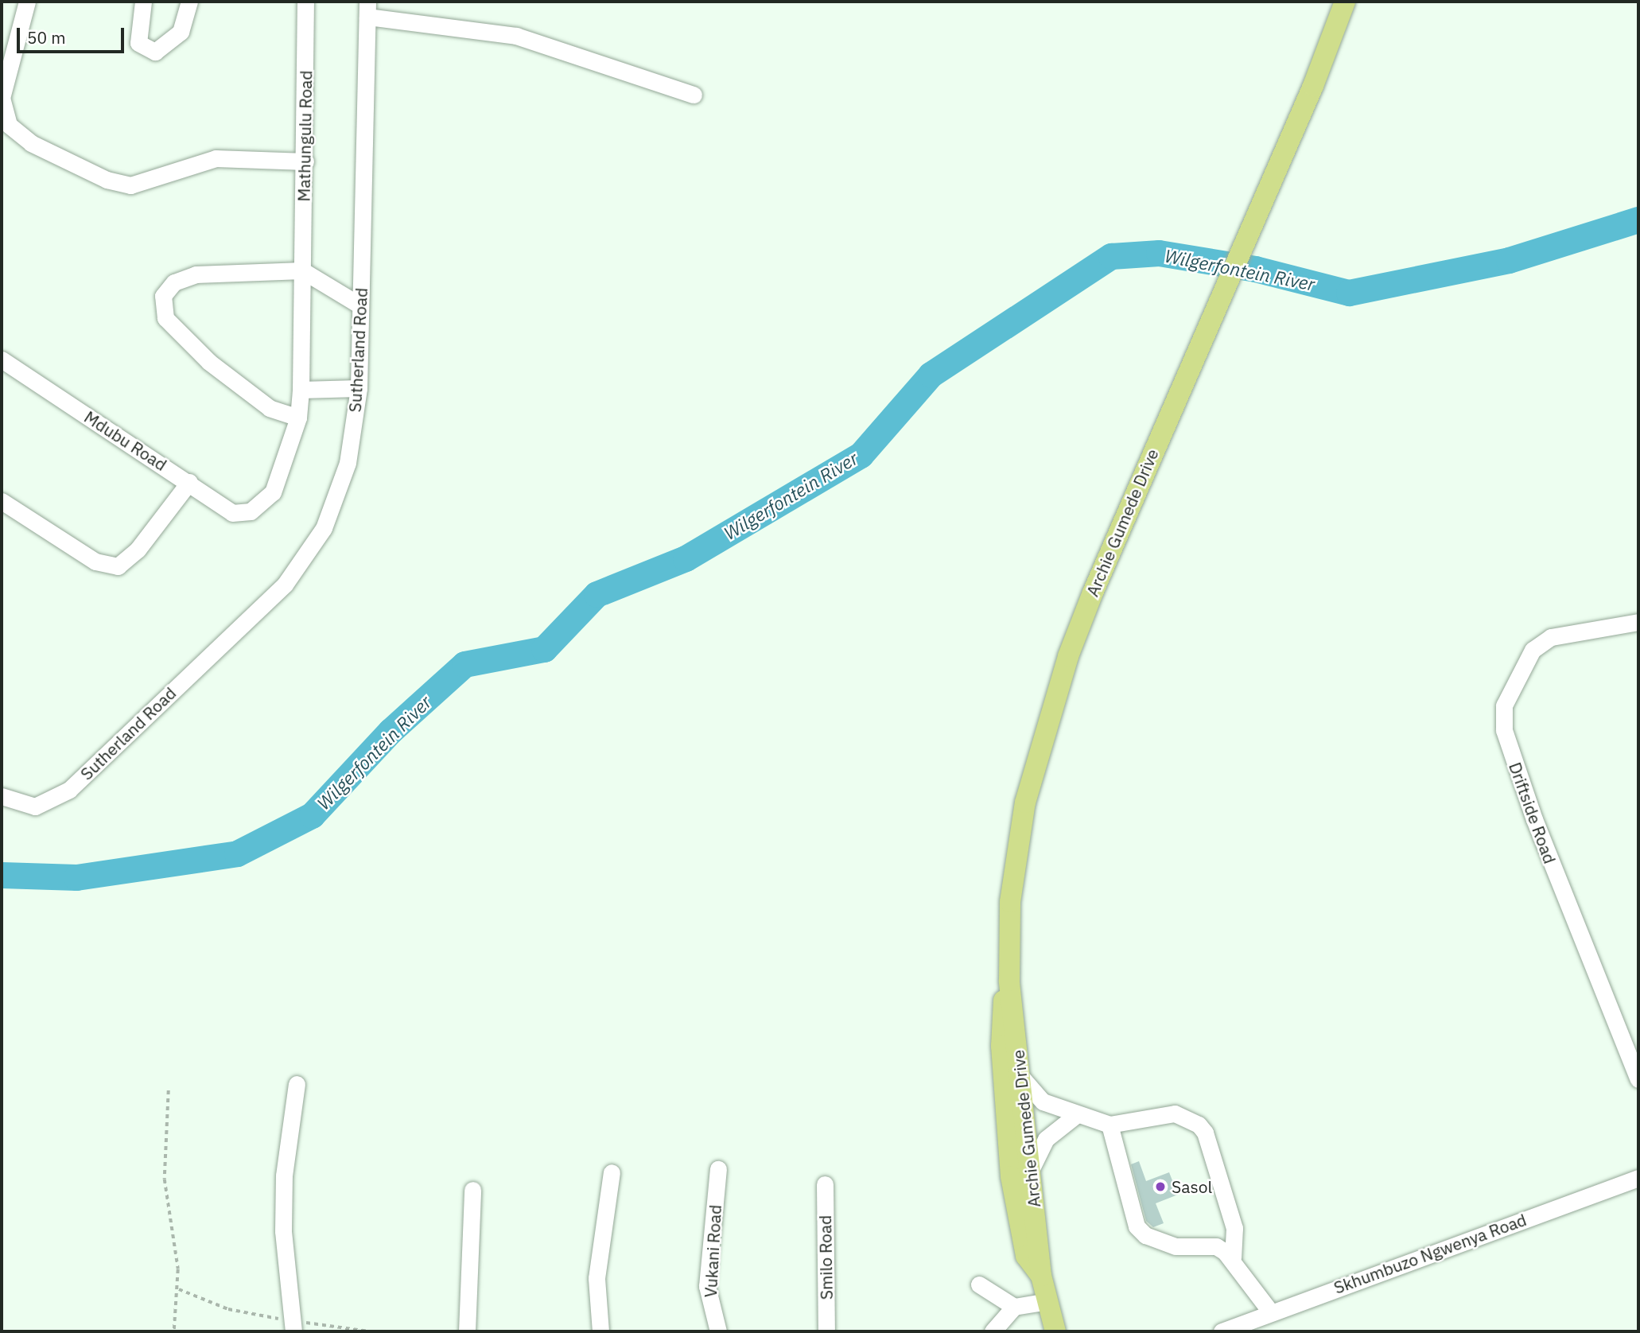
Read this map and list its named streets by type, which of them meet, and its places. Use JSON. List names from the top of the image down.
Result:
{
  "streets": {
    "main road": ["Archie Gumede Drive"],
    "street": [
      "Mathungulu Road",
      "Sutherland Road",
      "Mdubu Road",
      "Driftside Road",
      "Vukani Road",
      "Skhumbuzo Ngwenya Road",
      "Smilo Road"
    ]
  },
  "crossings": [
    ["Mathungulu Road", "Mdubu Road"]
  ],
  "water": ["Wilgerfontein River"],
  "places": ["Sasol"],
  "scale_bar": "50 m"
}
